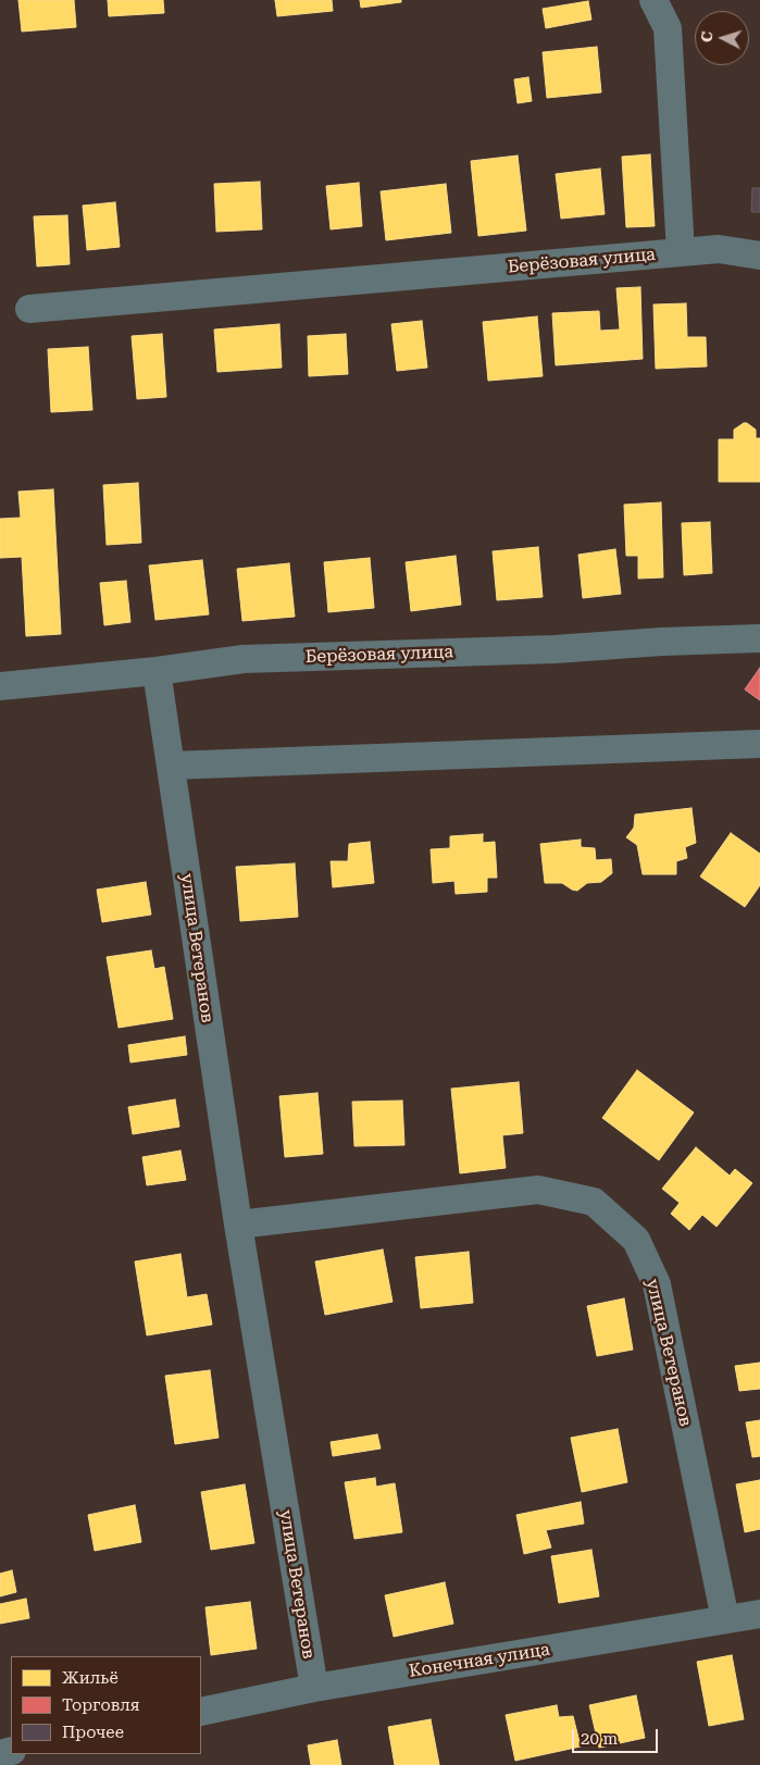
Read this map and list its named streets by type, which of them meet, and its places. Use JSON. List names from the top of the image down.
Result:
{
  "streets": {
    "street": ["Берёзовая улица", "улица Ветеранов", "Конечная улица"]
  },
  "crossings": [
    ["Берёзовая улица", "улица Ветеранов"],
    ["улица Ветеранов", "Конечная улица"]
  ],
  "legend": ["Жильё", "Торговля", "Прочее"],
  "scale_bar": "20 m",
  "north": "left"
}
